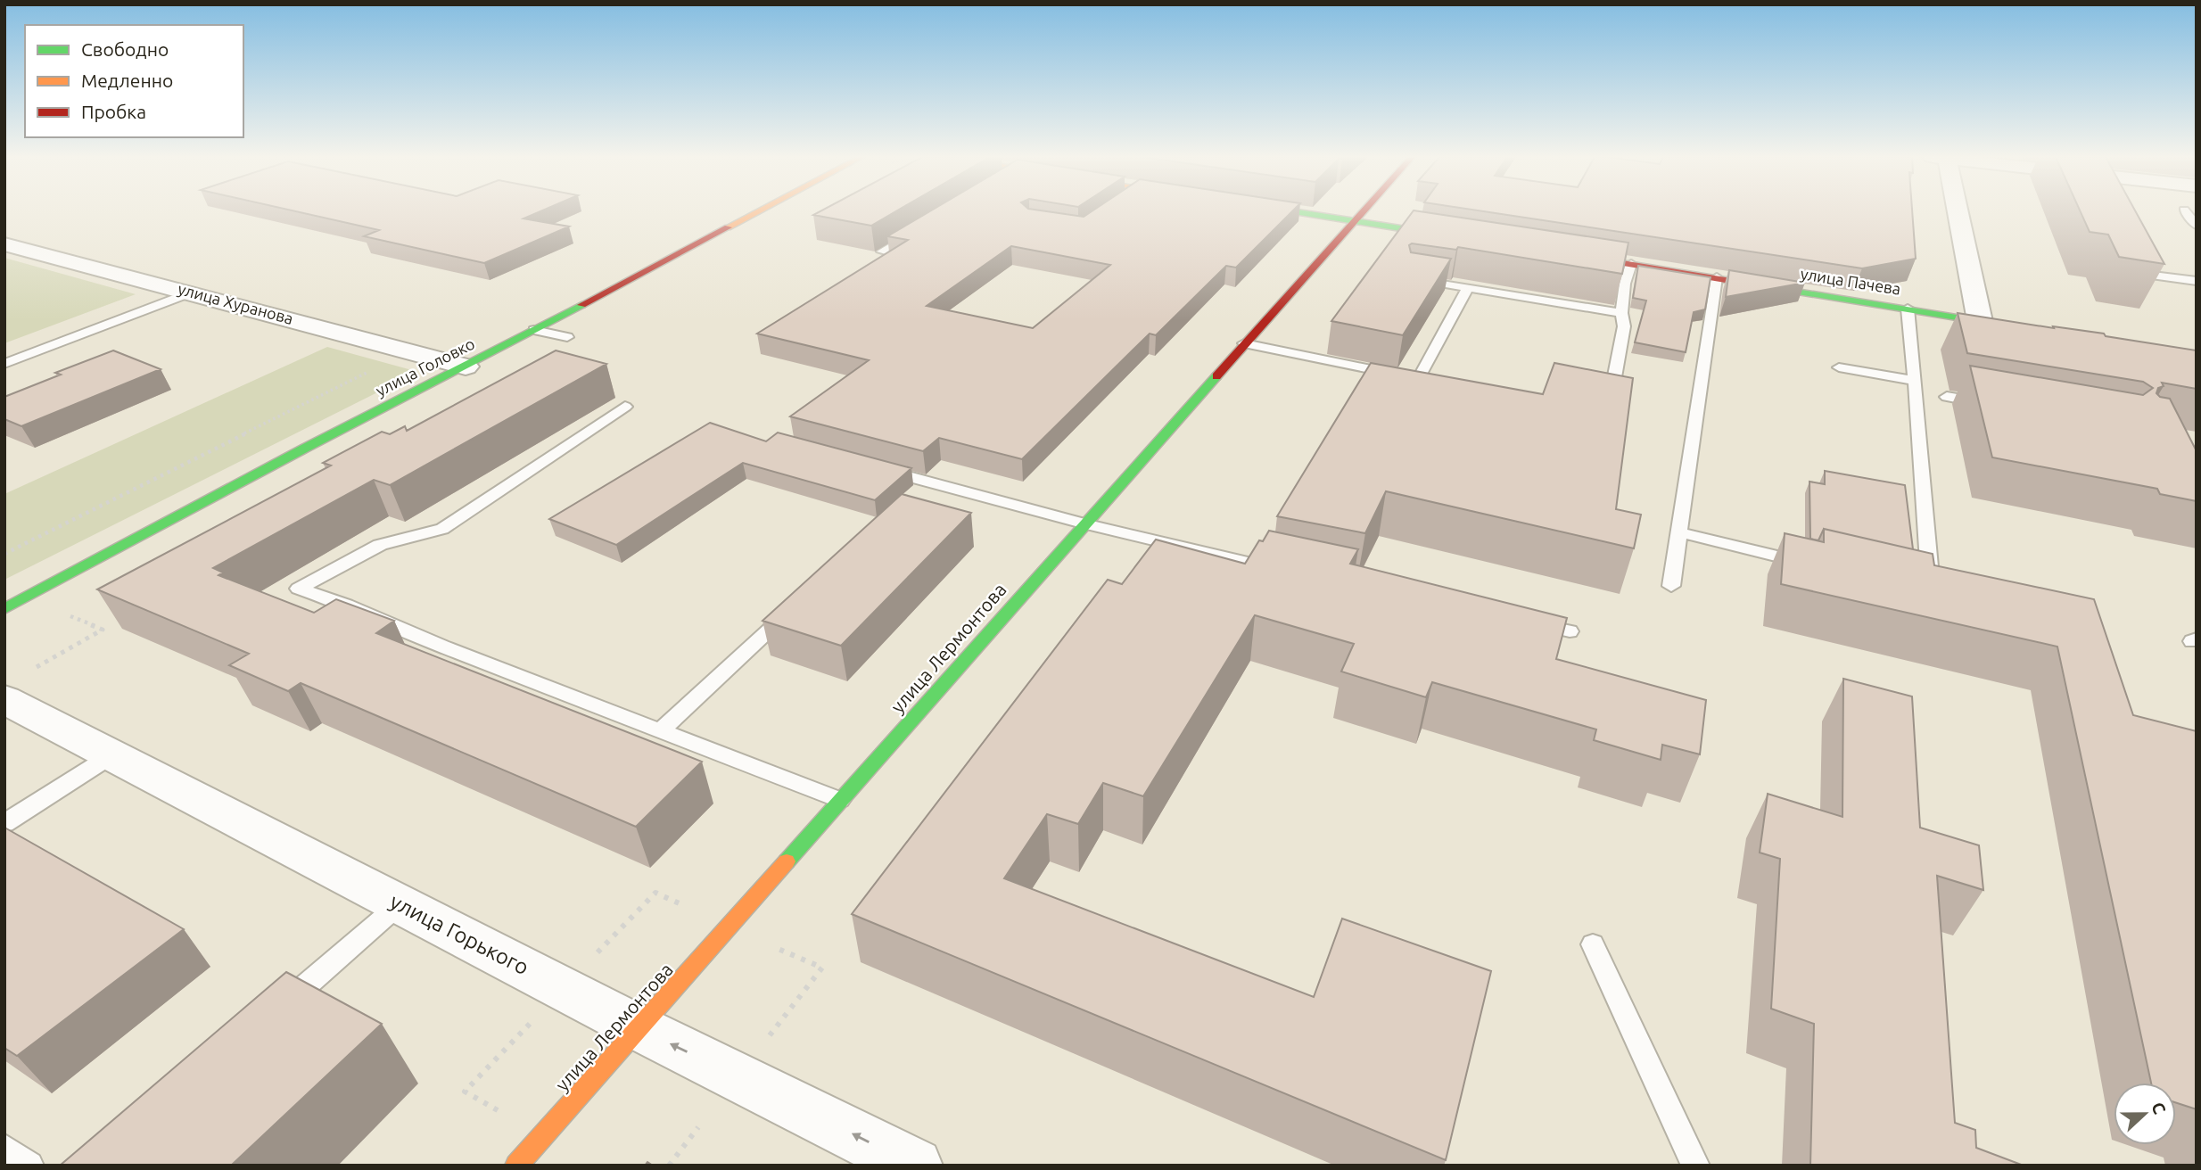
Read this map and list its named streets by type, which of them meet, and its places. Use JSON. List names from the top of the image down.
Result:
{
  "streets": {
    "street": [
      "улица Пачева",
      "улица Хуранова",
      "улица Головко",
      "улица Лермонтова",
      "улица Горького"
    ]
  },
  "crossings": [
    ["улица Хуранова", "улица Головко"],
    ["улица Лермонтова", "улица Горького"]
  ],
  "legend": ["Свободно", "Медленно", "Пробка"],
  "north": "right"
}
